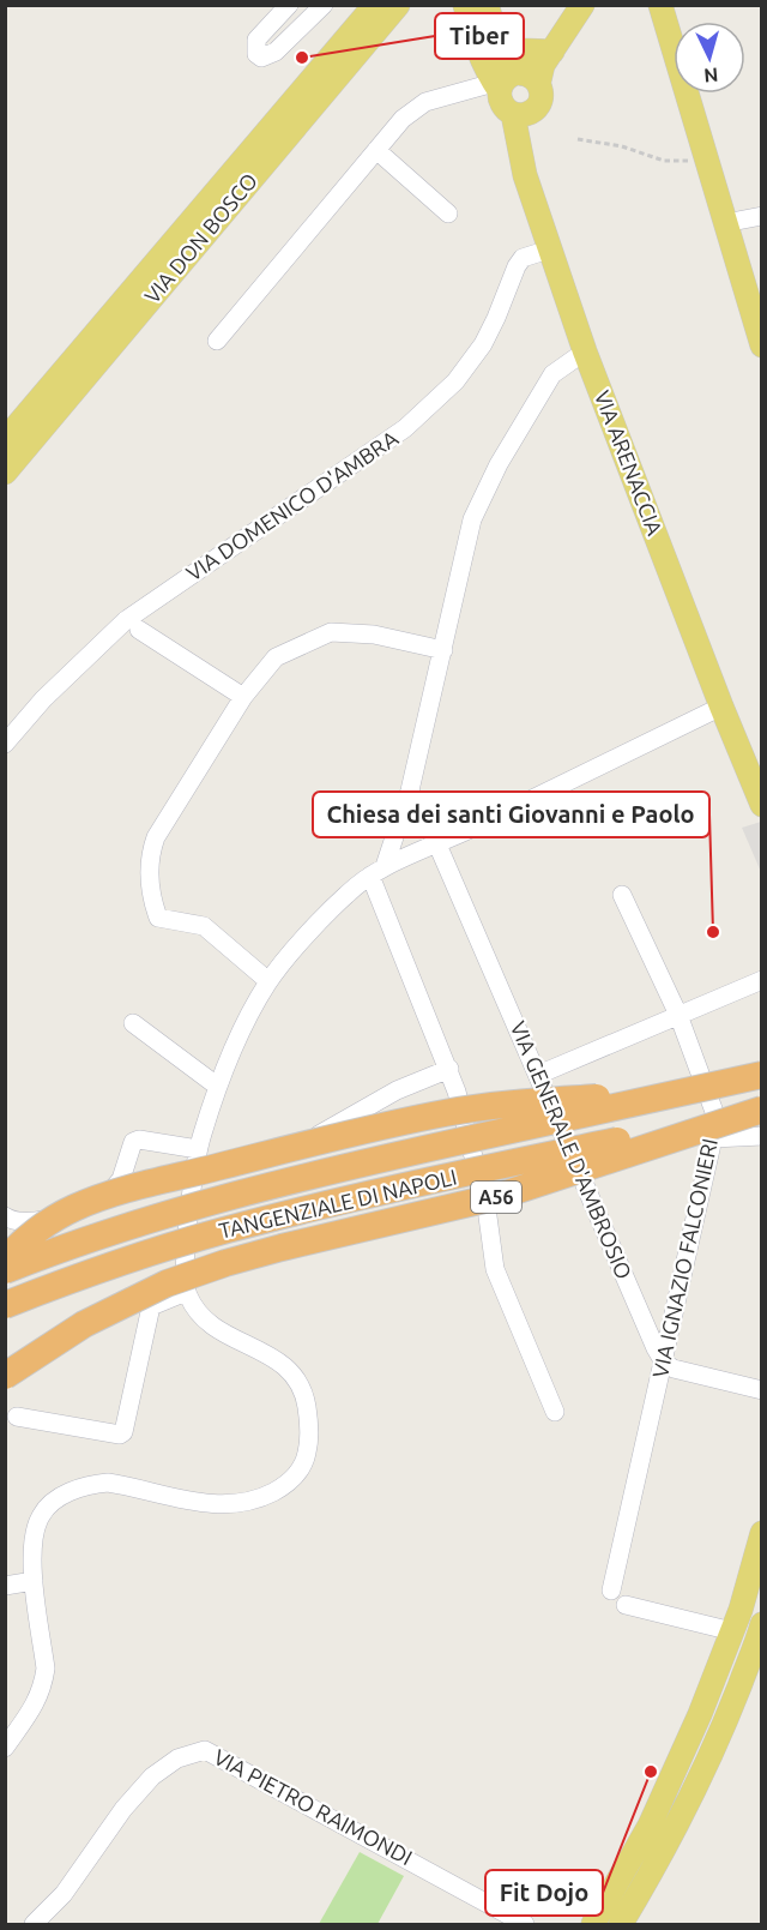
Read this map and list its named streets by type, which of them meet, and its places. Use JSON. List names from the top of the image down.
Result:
{
  "streets": {
    "highway": ["A56", "TANGENZIALE DI NAPOLI"],
    "main road": ["VIA DON BOSCO", "VIA ARENACCIA"],
    "street": [
      "VIA DOMENICO D'AMBRA",
      "VIA GENERALE D'AMBROSIO",
      "VIA IGNAZIO FALCONIERI",
      "VIA PIETRO RAIMONDI"
    ]
  },
  "crossings": [
    ["VIA ARENACCIA", "VIA DOMENICO D'AMBRA"],
    ["VIA GENERALE D'AMBROSIO", "VIA IGNAZIO FALCONIERI"],
    ["A56", "TANGENZIALE DI NAPOLI"]
  ],
  "places": ["Tiber", "Chiesa dei santi Giovanni e Paolo", "Fit Dojo"],
  "north": "bottom"
}
